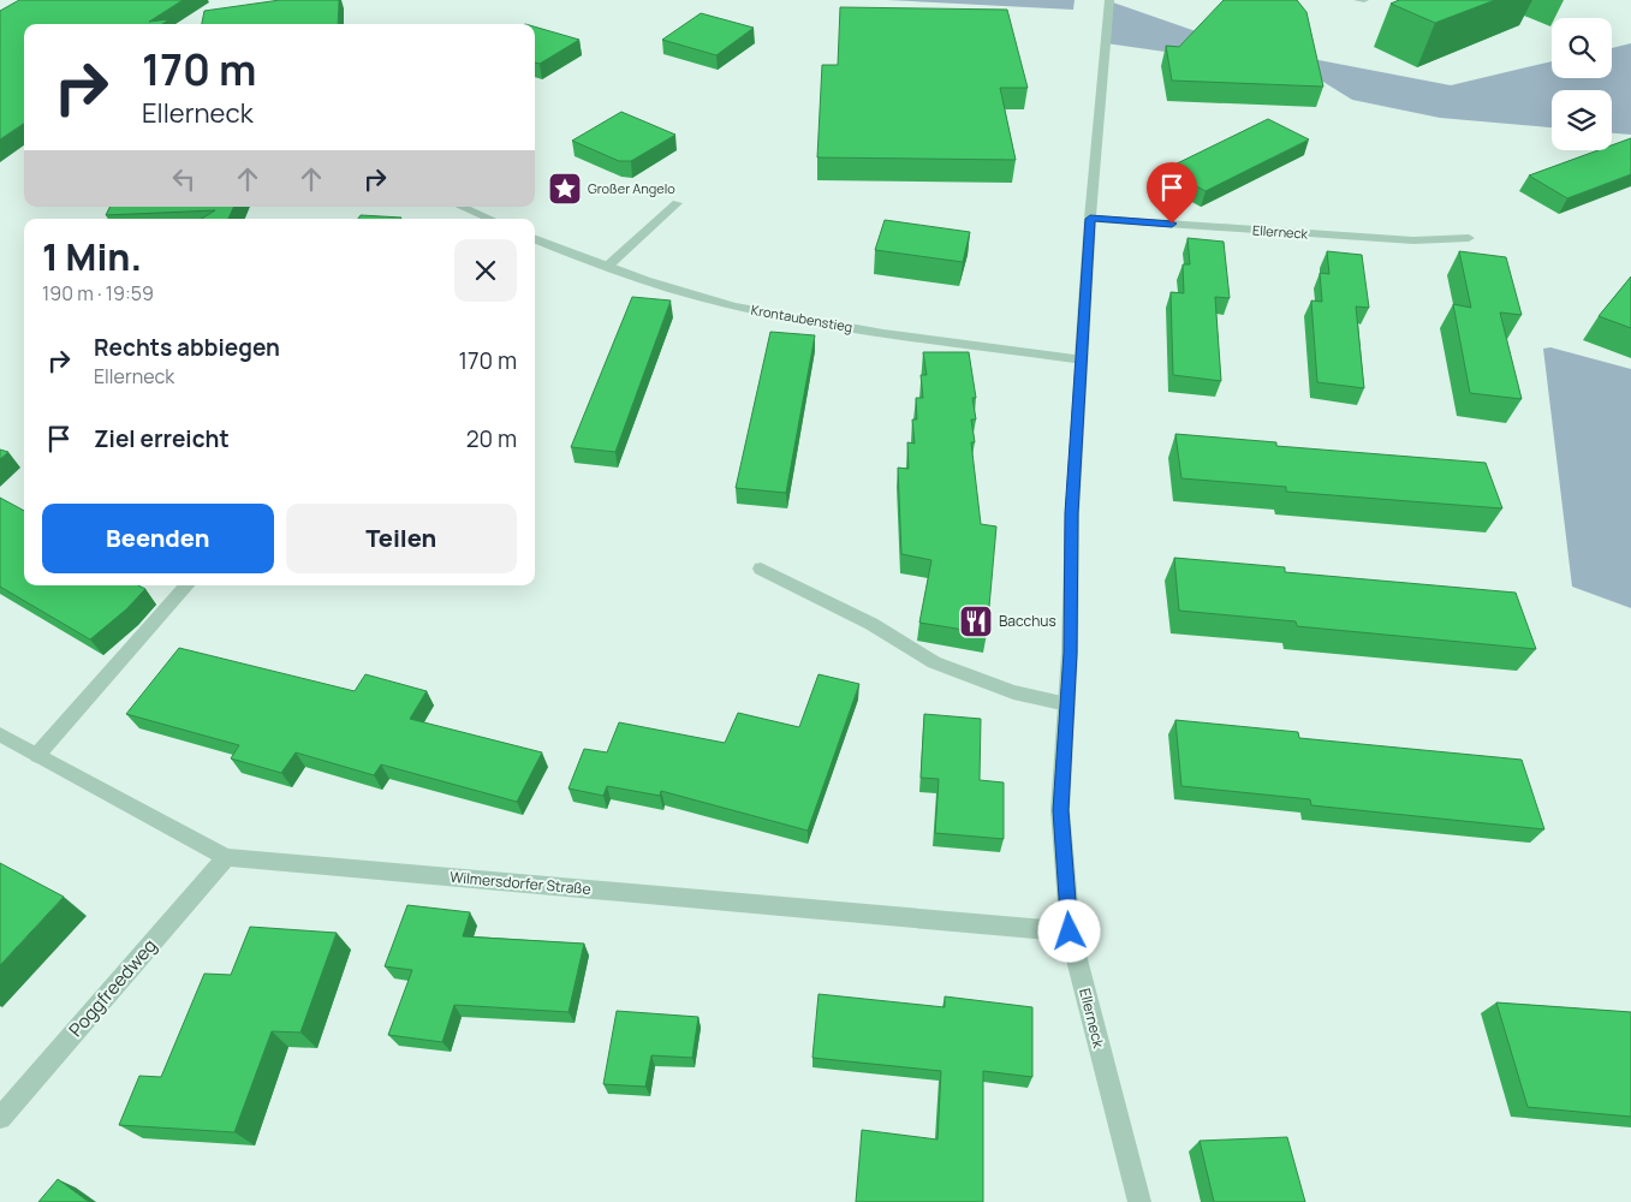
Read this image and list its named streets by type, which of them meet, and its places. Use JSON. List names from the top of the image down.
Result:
{
  "streets": {
    "street": [
      "Ellerneck",
      "Krontaubenstieg",
      "Wilmersdorfer Straße",
      "Poggfreedweg"
    ]
  },
  "crossings": [
    ["Ellerneck", "Krontaubenstieg"],
    ["Ellerneck", "Wilmersdorfer Straße"],
    ["Wilmersdorfer Straße", "Poggfreedweg"]
  ],
  "places": {
    "place": ["Großer Angelo"],
    "restaurant": ["Bacchus"]
  },
  "page": {
    "turn": ["170 m", "Ellerneck"],
    "heading": ["1 Min.", "190 m · 19:59"],
    "list": [
      {
        "name": "Rechts abbiegen",
        "note": "Ellerneck",
        "value": "170 m"
      },
      {
        "name": "Ziel erreicht",
        "value": "20 m"
      }
    ],
    "buttons": ["Beenden", "Teilen"]
  }
}
